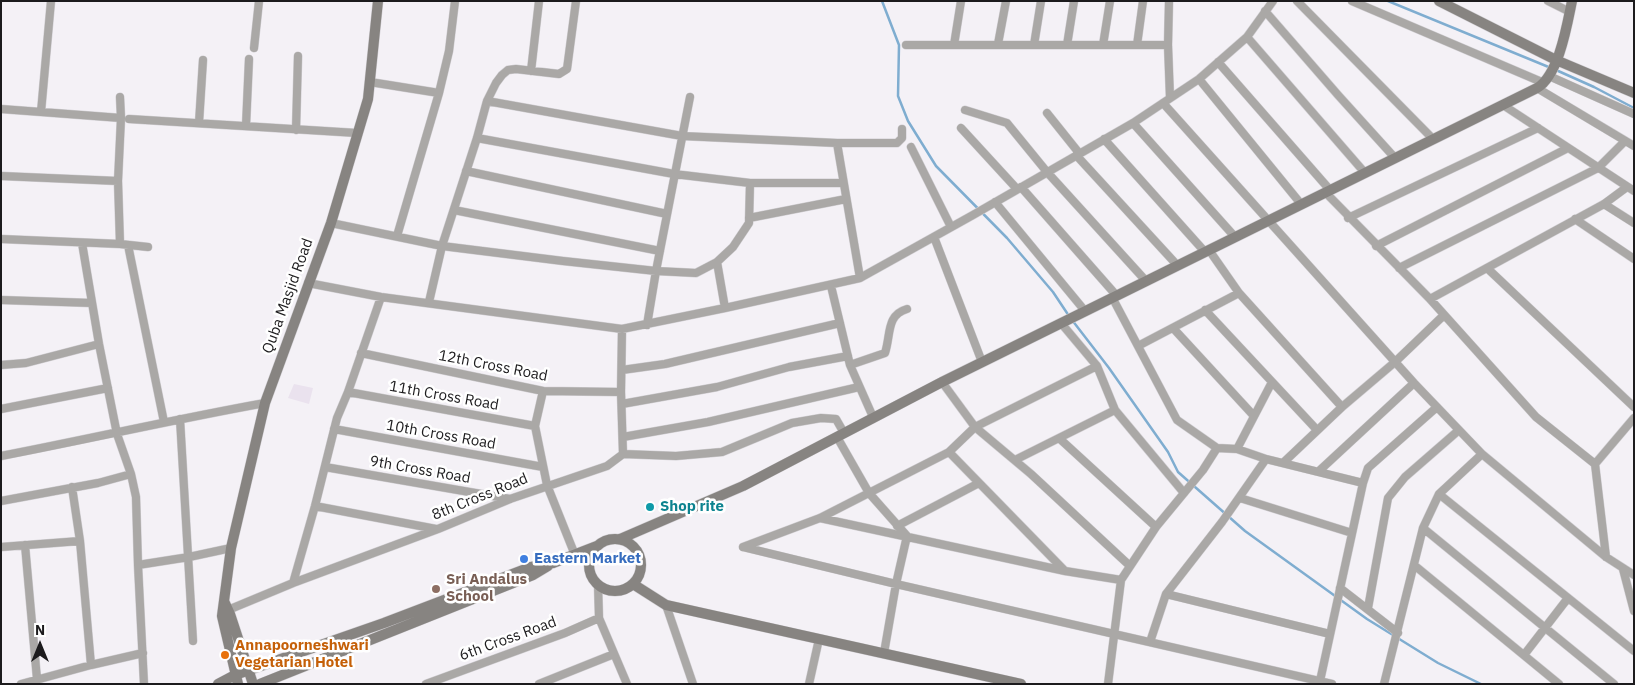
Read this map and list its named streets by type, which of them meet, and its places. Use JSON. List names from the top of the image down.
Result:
{
  "streets": {
    "street": [
      "Quba Masjid Road",
      "12th Cross Road",
      "11th Cross Road",
      "10th Cross Road",
      "9th Cross Road",
      "8th Cross Road",
      "6th Cross Road"
    ]
  },
  "crossings": [
    ["Quba Masjid Road", "8th Cross Road"],
    ["9th Cross Road", "8th Cross Road"]
  ],
  "places": [
    "Shop rite",
    "Eastern Market",
    "Sri Andalus School",
    "Annapoorneshwari Vegetarian Hotel"
  ],
  "north": "top"
}
